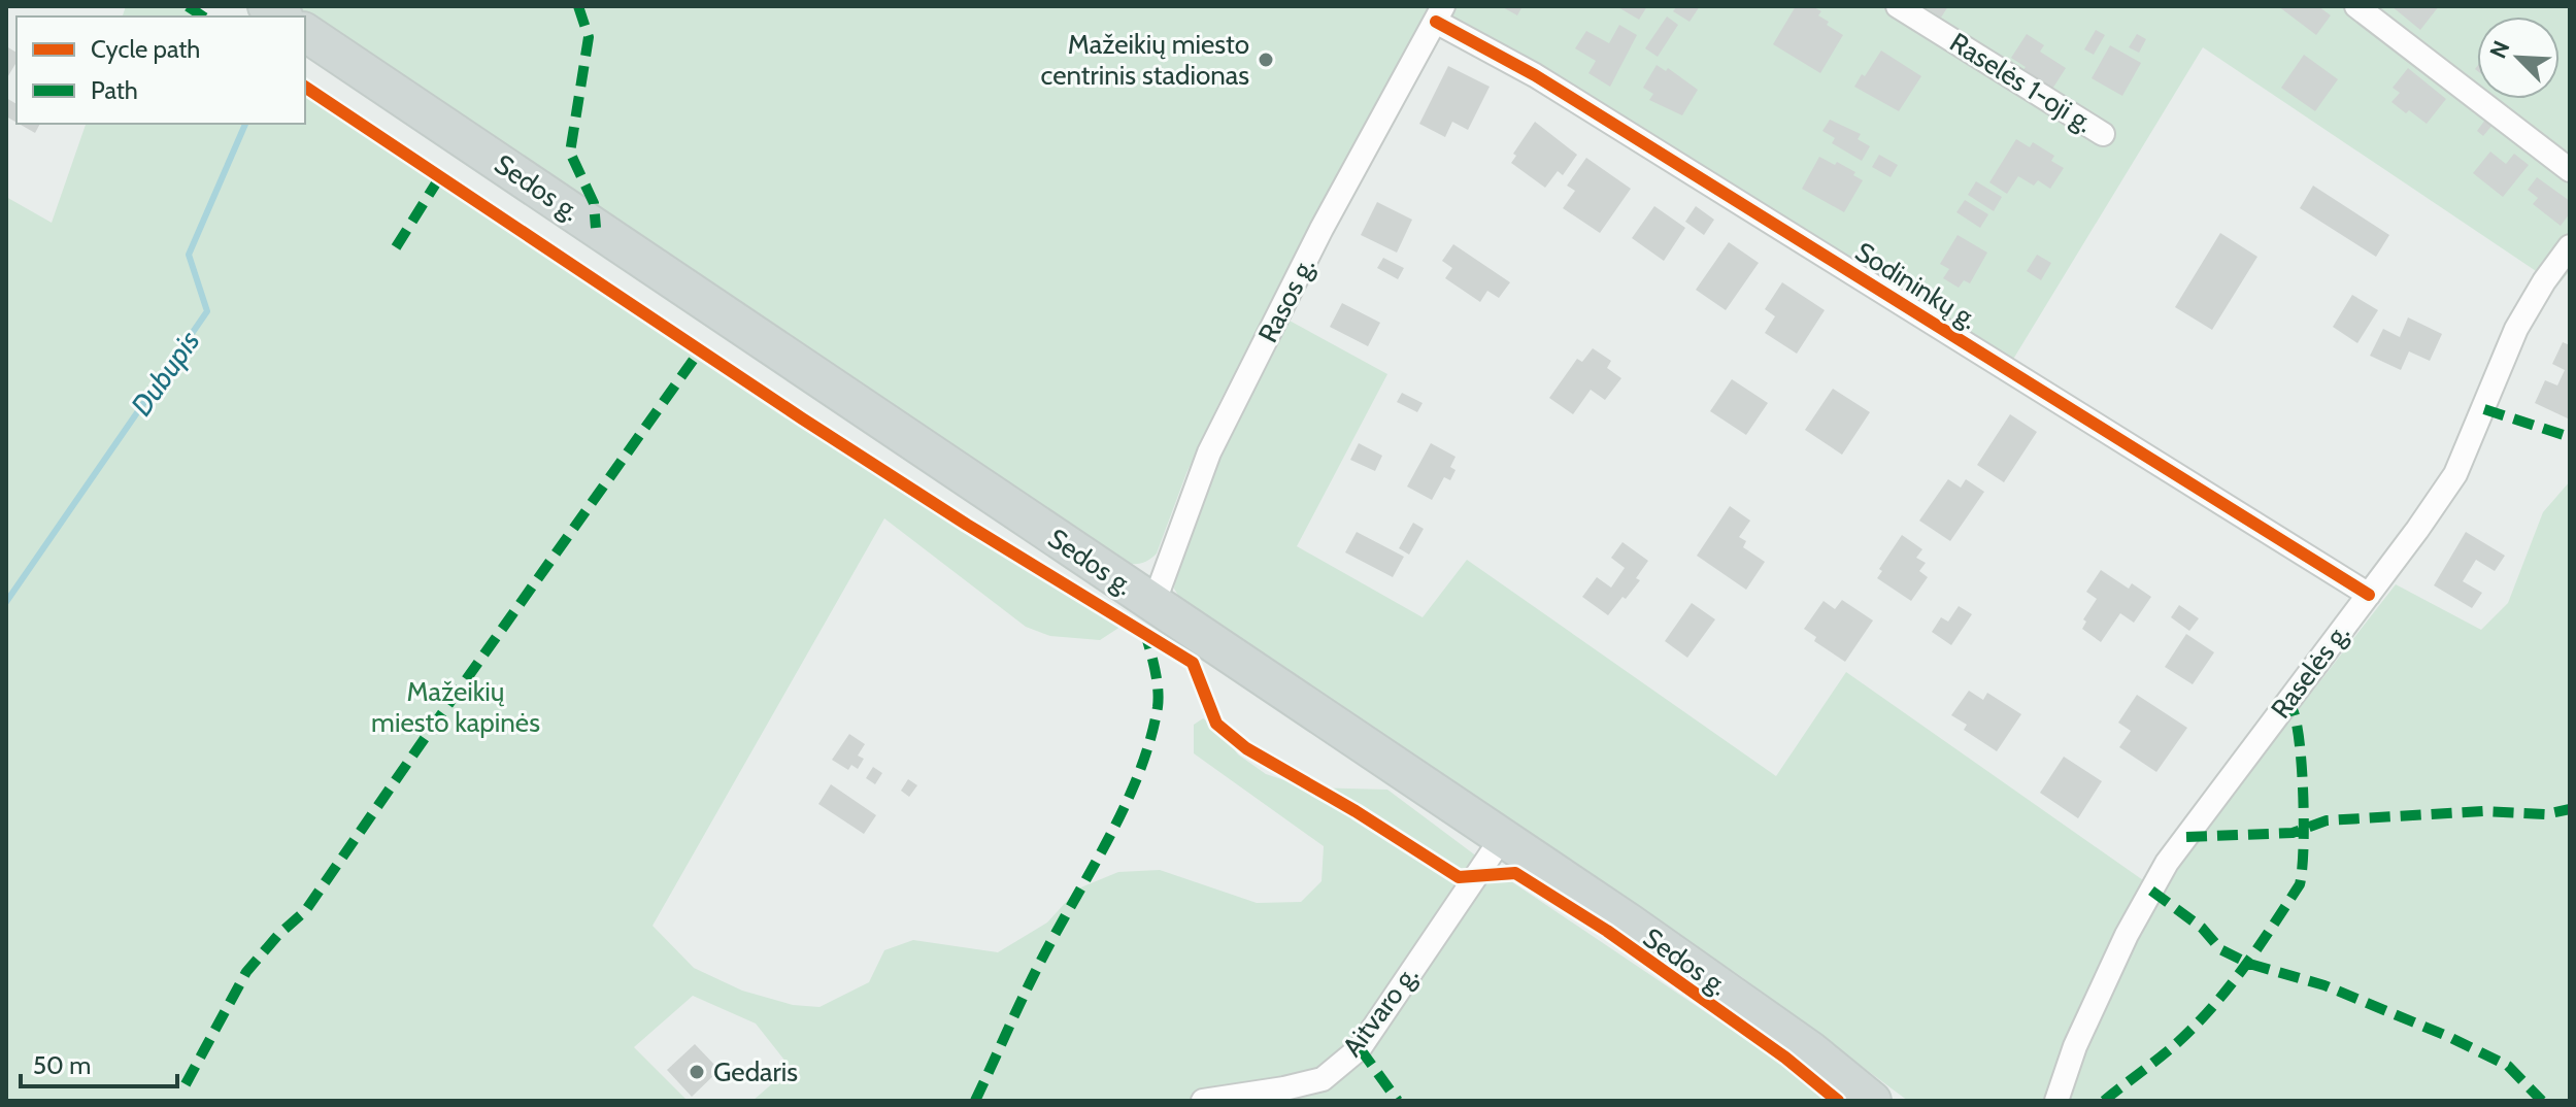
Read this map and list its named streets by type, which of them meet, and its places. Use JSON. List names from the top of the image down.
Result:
{
  "streets": {
    "main road": ["Sedos g."],
    "street": [
      "Raselės 1-oji g.",
      "Sodininkų g.",
      "Rasos g.",
      "Raselės g.",
      "Aitvaro g."
    ]
  },
  "crossings": [
    ["Sedos g.", "Rasos g."],
    ["Sedos g.", "Aitvaro g."],
    ["Sodininkų g.", "Rasos g."],
    ["Sodininkų g.", "Raselės g."]
  ],
  "water": ["Dubupis"],
  "parks": ["Mažeikių miesto kapinės"],
  "places": ["Mažeikių miesto centrinis stadionas", "Gedaris"],
  "legend": ["Cycle path", "Path"],
  "scale_bar": "50 m",
  "north": "top left"
}
